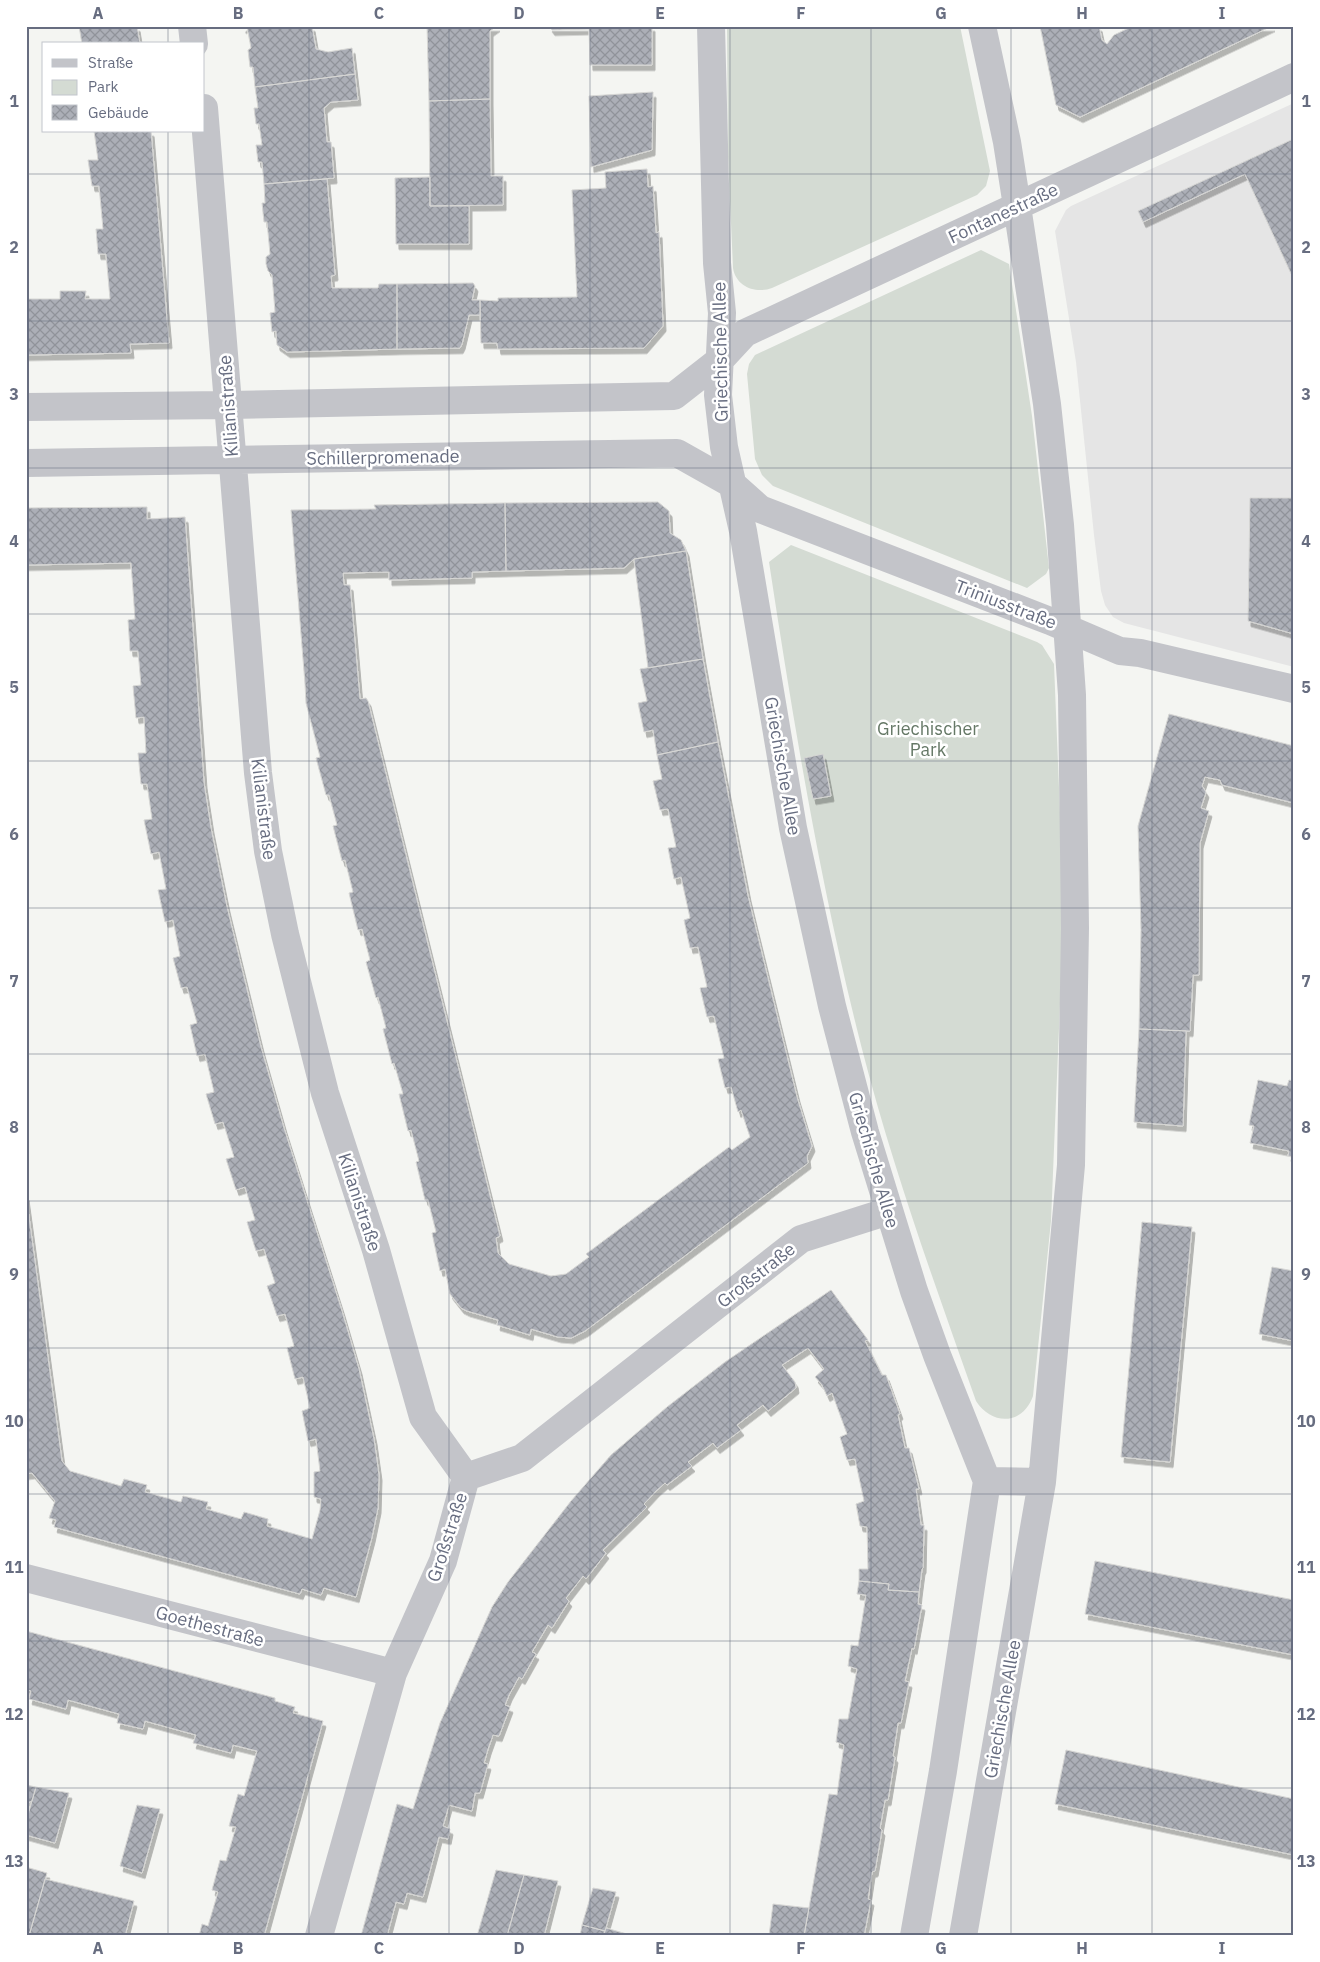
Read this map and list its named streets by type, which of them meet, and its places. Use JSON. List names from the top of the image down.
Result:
{
  "streets": {
    "street": [
      "Fontanestraße",
      "Griechische Allee",
      "Kilianistraße",
      "Schillerpromenade",
      "Triniusstraße",
      "Großstraße",
      "Goethestraße"
    ]
  },
  "crossings": [
    ["Fontanestraße", "Griechische Allee"],
    ["Griechische Allee", "Schillerpromenade"],
    ["Griechische Allee", "Triniusstraße"],
    ["Griechische Allee", "Großstraße"],
    ["Kilianistraße", "Schillerpromenade"],
    ["Kilianistraße", "Großstraße"],
    ["Schillerpromenade", "Triniusstraße"],
    ["Großstraße", "Goethestraße"]
  ],
  "parks": ["Griechischer Park"],
  "legend": ["Straße", "Park", "Gebäude"],
  "grid": {
    "columns": [
      "A",
      "B",
      "C",
      "D",
      "E",
      "F",
      "G",
      "H",
      "I"
    ],
    "rows": [
      "1",
      "2",
      "3",
      "4",
      "5",
      "6",
      "7",
      "8",
      "9",
      "10",
      "11",
      "12",
      "13"
    ]
  }
}
